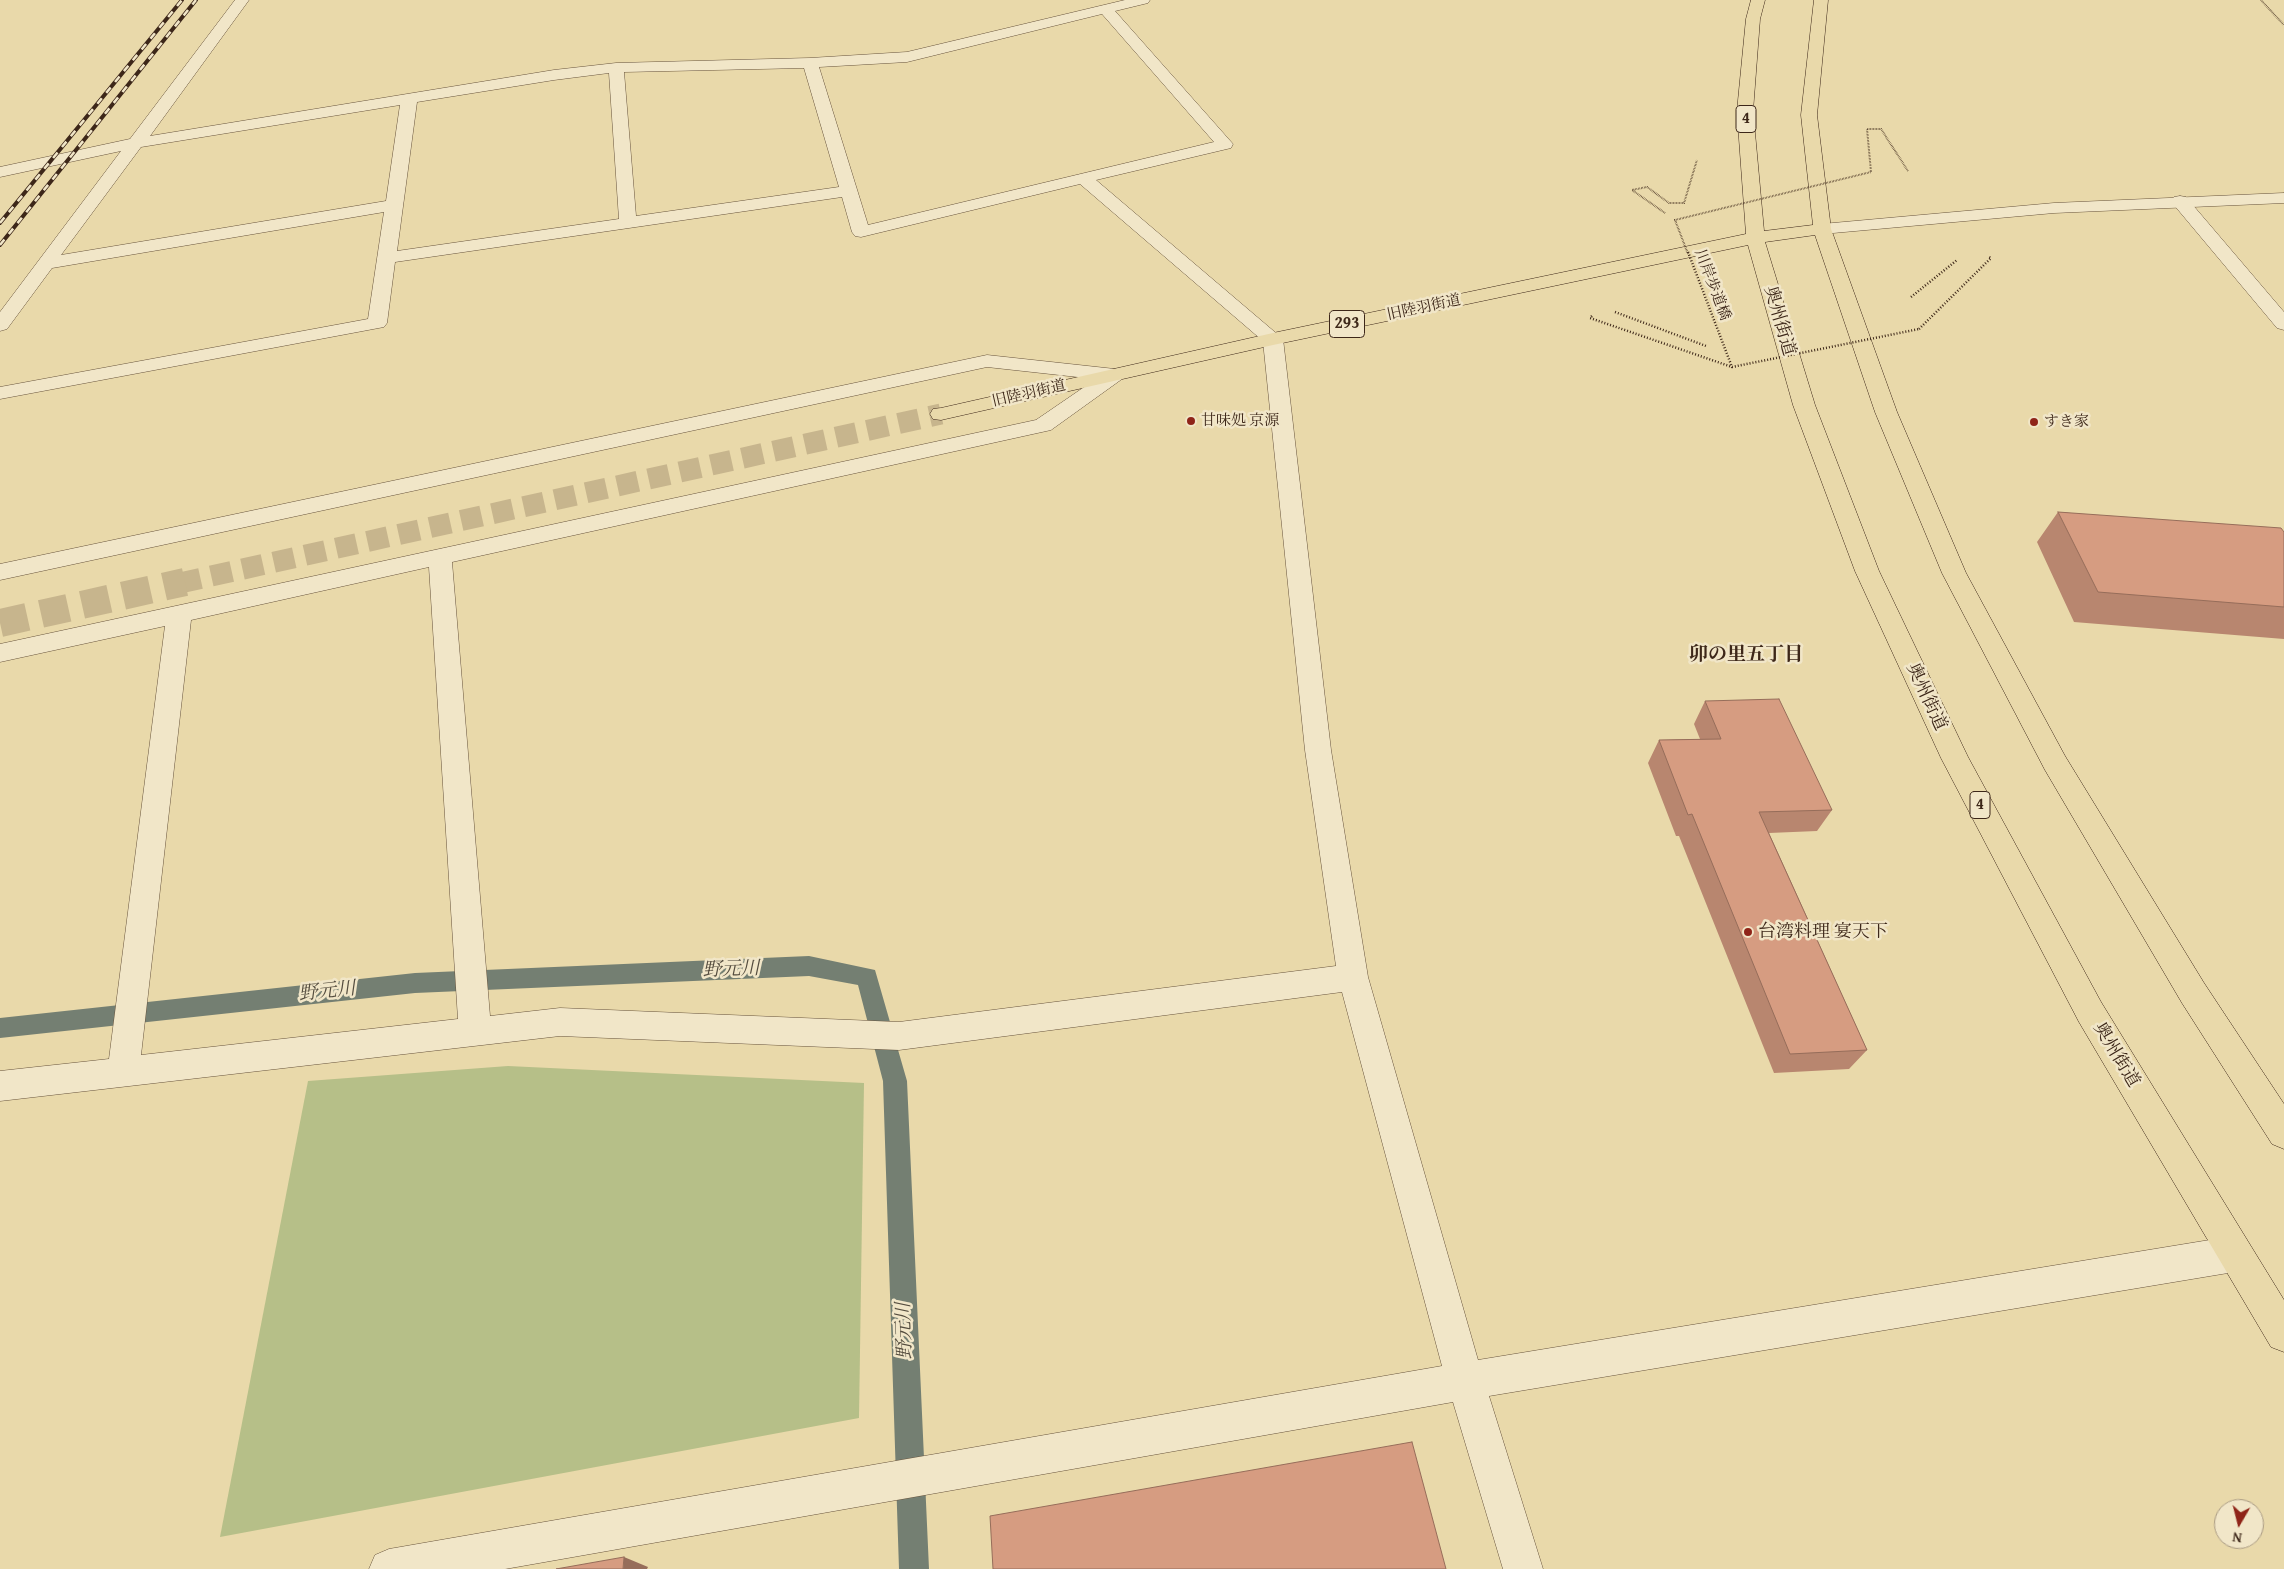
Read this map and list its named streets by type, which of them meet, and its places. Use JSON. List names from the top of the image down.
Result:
{
  "streets": {
    "highway": [
      "4",
      "旧陸羽街道",
      "奥州街道",
      "293"
    ],
    "path": ["川岸歩道橋"]
  },
  "crossings": [
    ["旧陸羽街道", "奥州街道"]
  ],
  "districts": ["卯の里五丁目"],
  "water": ["野元川"],
  "places": ["甘味処 京源", "すき家", "台湾料理 宴天下"],
  "north": "bottom"
}
